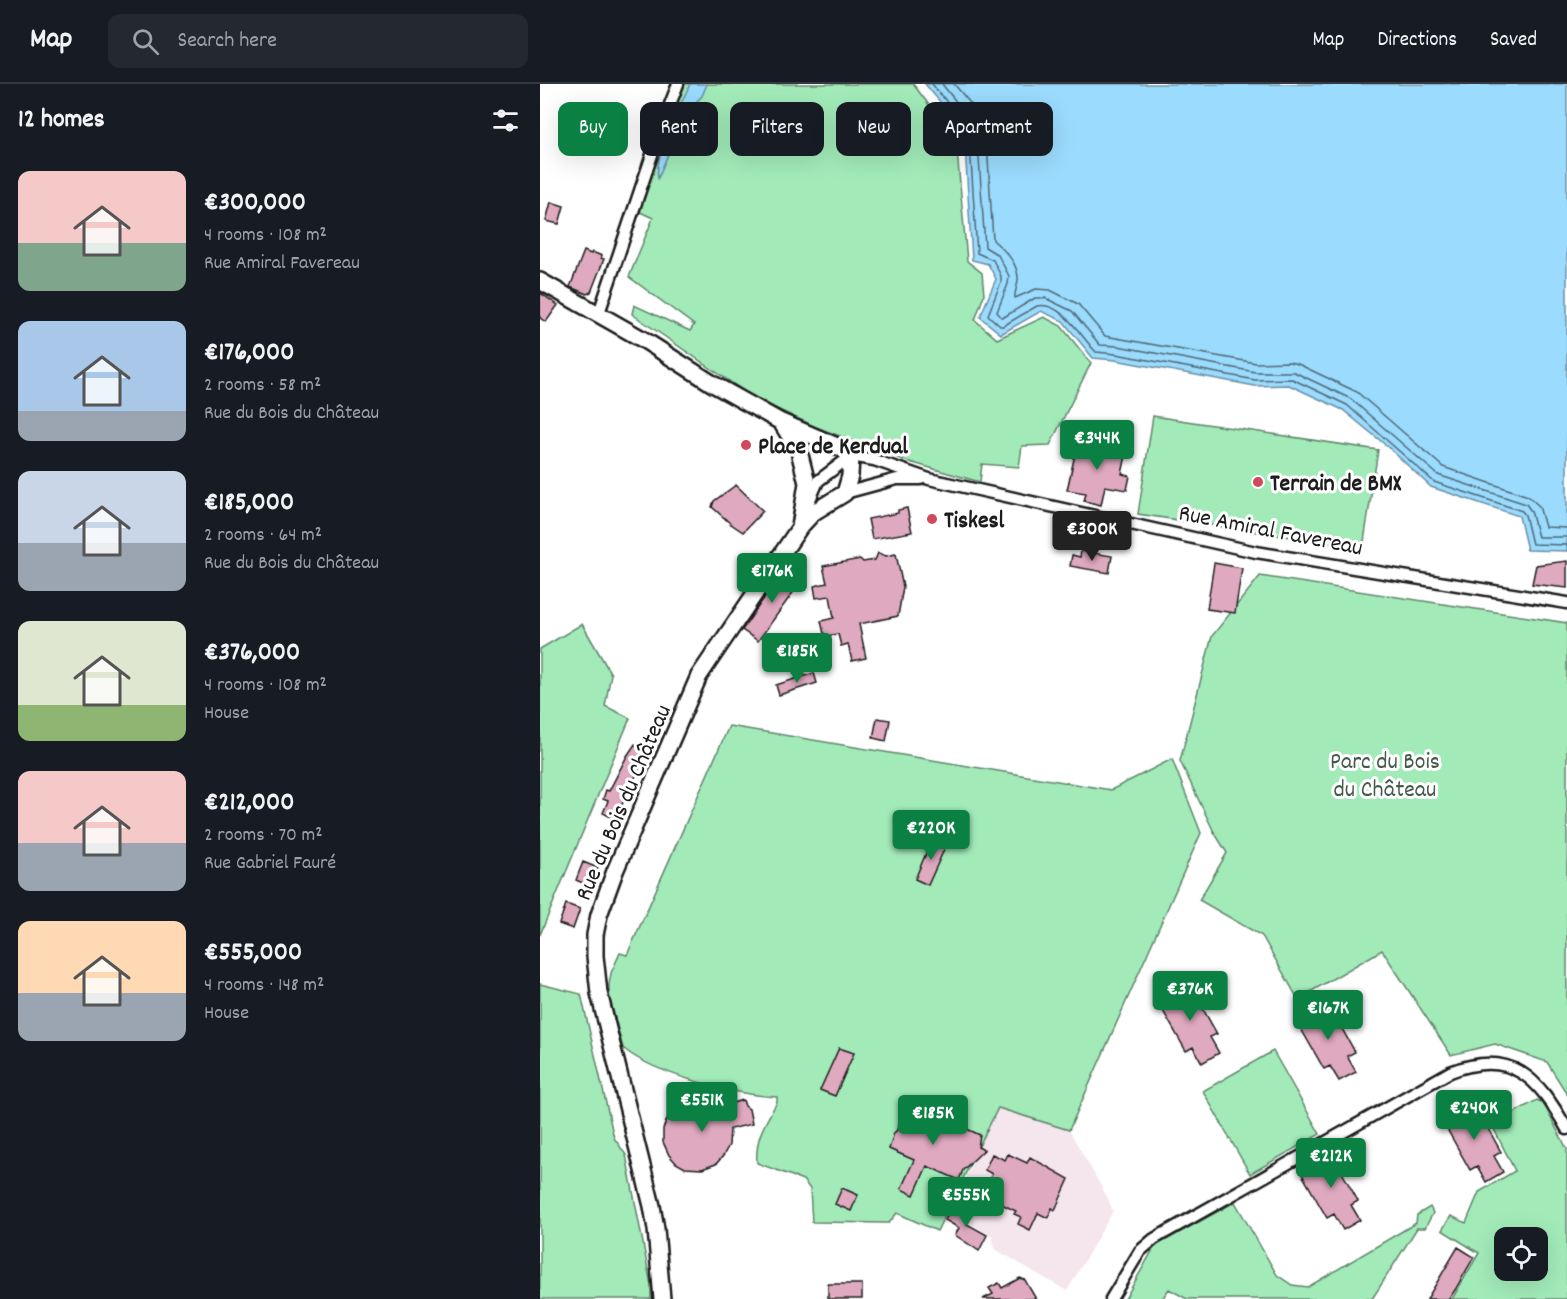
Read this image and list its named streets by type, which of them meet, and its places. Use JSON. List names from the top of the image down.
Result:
{
  "streets": {
    "street": ["Rue Amiral Favereau", "Rue du Bois du Château"]
  },
  "crossings": [
    ["Rue Amiral Favereau", "Rue du Bois du Château"]
  ],
  "parks": ["Parc du Bois du Château"],
  "places": ["Place de Kerdual", "Terrain de BMX", "Tiskesl"],
  "page": {
    "header": "Map",
    "search": "Search here",
    "nav": ["Map", "Directions", "Saved"],
    "heading": "12 homes",
    "chip": [
      "Buy",
      "Rent",
      "Filters",
      "New",
      "Apartment"
    ],
    "list": [
      {
        "name": "€300,000",
        "note": "4 rooms · 108 m² · Rue Amiral Favereau"
      },
      {
        "name": "€176,000",
        "note": "2 rooms · 58 m² · Rue du Bois du Château"
      },
      {
        "name": "€185,000",
        "note": "2 rooms · 64 m² · Rue du Bois du Château"
      },
      {
        "name": "€376,000",
        "note": "4 rooms · 108 m² · House"
      },
      {
        "name": "€212,000",
        "note": "2 rooms · 70 m² · Rue Gabriel Fauré"
      },
      {
        "name": "€555,000",
        "note": "4 rooms · 148 m² · House"
      }
    ],
    "price": [
      "€344K",
      "€300K",
      "€176K",
      "€185K",
      "€220K",
      "€376K",
      "€167K",
      "€551K",
      "€240K",
      "€185K",
      "€212K",
      "€555K"
    ]
  }
}
